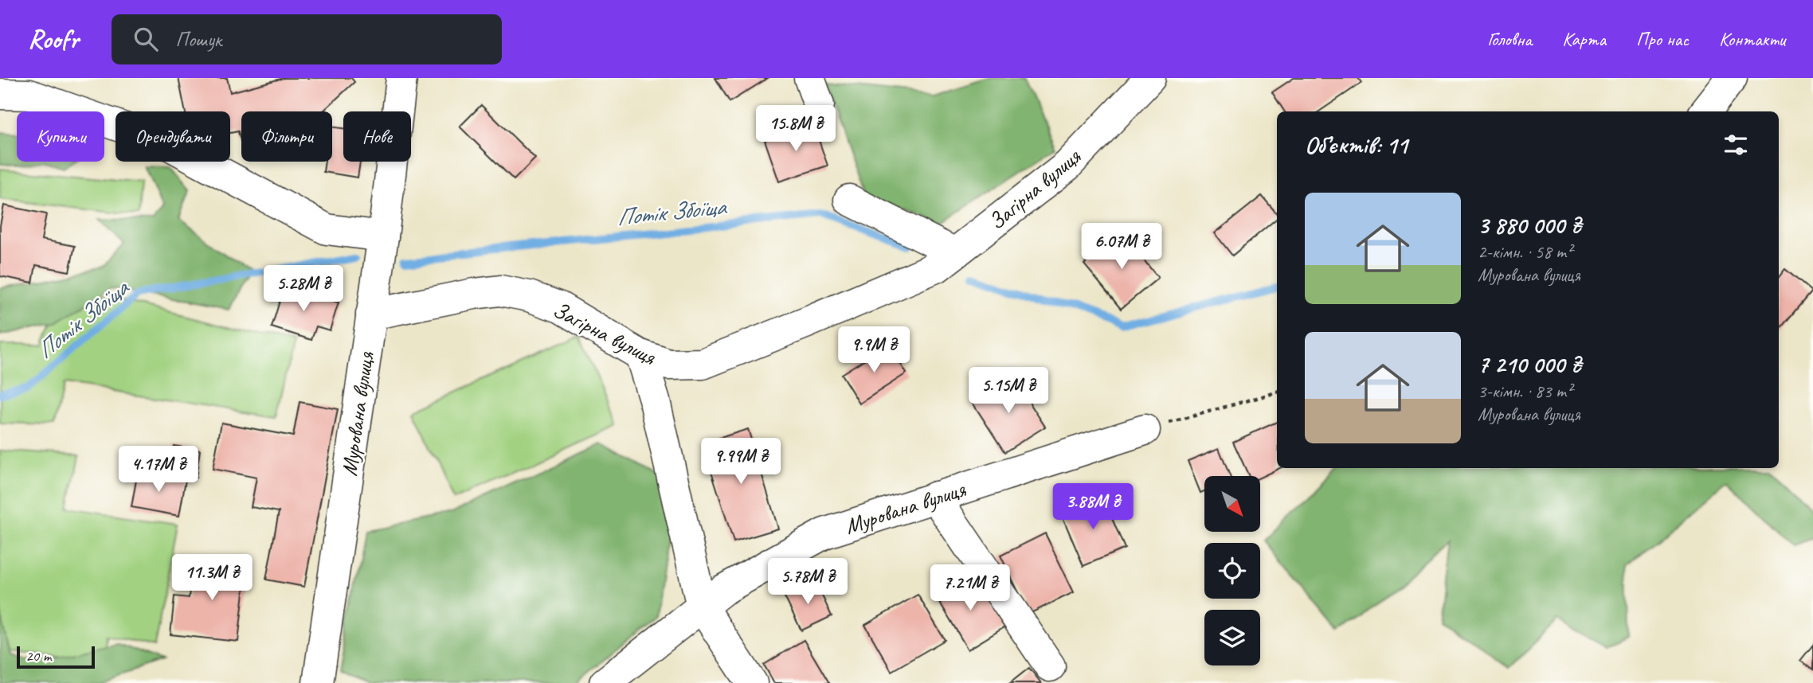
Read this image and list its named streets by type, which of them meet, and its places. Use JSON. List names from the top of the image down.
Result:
{
  "streets": {
    "street": ["Загірна вулиця", "Мурована вулиця"]
  },
  "crossings": [
    ["Загірна вулиця", "Мурована вулиця"]
  ],
  "water": ["Потік Збоїща"],
  "scale_bar": "20 m",
  "north": "bottom right",
  "page": {
    "header": "Roofr",
    "search": "Пошук",
    "nav": [
      "Головна",
      "Карта",
      "Про нас",
      "Контакти"
    ],
    "price": [
      "15.8M ₴",
      "6.07M ₴",
      "5.28M ₴",
      "9.9M ₴",
      "5.15M ₴",
      "9.99M ₴",
      "4.17M ₴",
      "3.88M ₴",
      "11.3M ₴",
      "5.78M ₴",
      "7.21M ₴"
    ],
    "chip": [
      "Купити",
      "Орендувати",
      "Фільтри",
      "Нове"
    ],
    "heading": "Об’єктів: 11",
    "list": [
      {
        "name": "3 880 000 ₴",
        "note": "2-кімн. · 58 m² · Мурована вулиця"
      },
      {
        "name": "7 210 000 ₴",
        "note": "3-кімн. · 83 m² · Мурована вулиця"
      }
    ],
    "scale": "20 m"
  }
}
